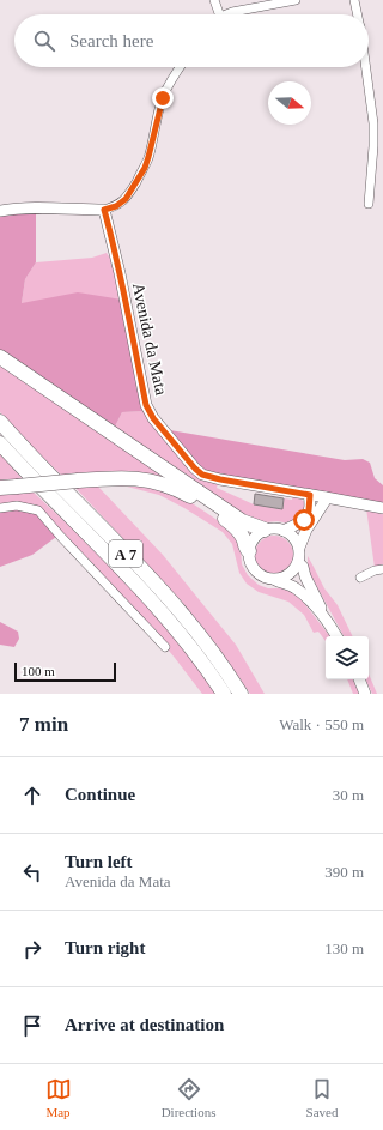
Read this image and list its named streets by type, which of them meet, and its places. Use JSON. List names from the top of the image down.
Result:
{
  "streets": {
    "highway": ["A 7"],
    "street": ["Avenida da Mata"]
  },
  "scale_bar": "100 m",
  "north": "right",
  "page": {
    "search": "Search here",
    "scale": "100 m",
    "heading": ["7 min", "Walk · 550 m"],
    "list": [
      ["Continue", "30 m"],
      ["Turn left", "Avenida da Mata", "390 m"],
      ["Turn right", "130 m"],
      "Arrive at destination"
    ],
    "nav": ["Map", "Directions", "Saved"]
  }
}
